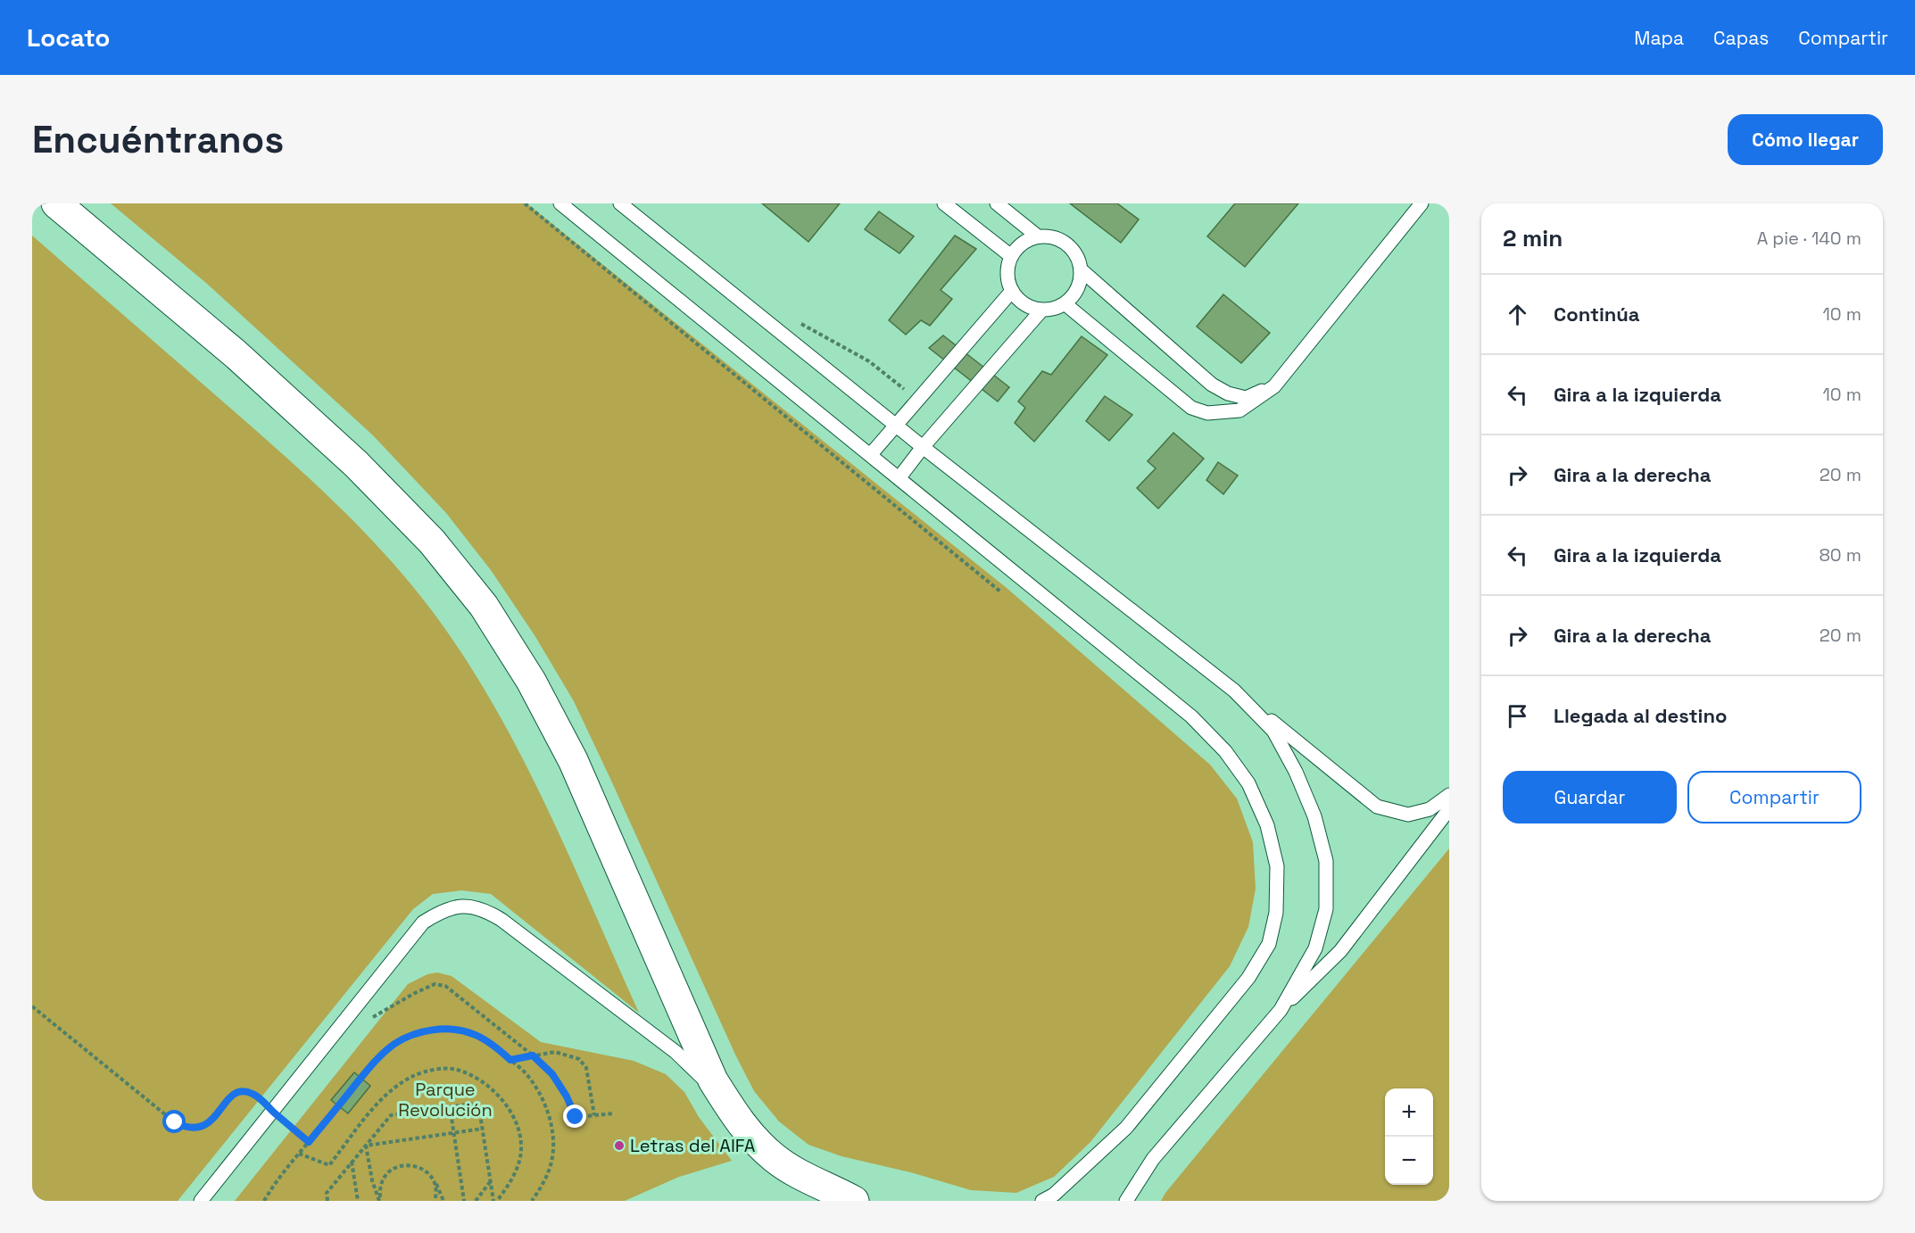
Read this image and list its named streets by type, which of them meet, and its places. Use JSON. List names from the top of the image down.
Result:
{
  "parks": ["Parque Revolución"],
  "places": ["Letras del AIFA"],
  "page": {
    "header": "Locato",
    "nav": ["Mapa", "Capas", "Compartir"],
    "buttons": [
      "Cómo llegar",
      ["Guardar", "Compartir"]
    ],
    "title": "Encuéntranos",
    "heading": ["2 min", "A pie · 140 m"],
    "list": [
      ["Continúa", "10 m"],
      ["Gira a la izquierda", "10 m"],
      ["Gira a la derecha", "20 m"],
      ["Gira a la izquierda", "80 m"],
      ["Gira a la derecha", "20 m"],
      "Llegada al destino"
    ],
    "map_buttons": ["+", "−"]
  }
}
